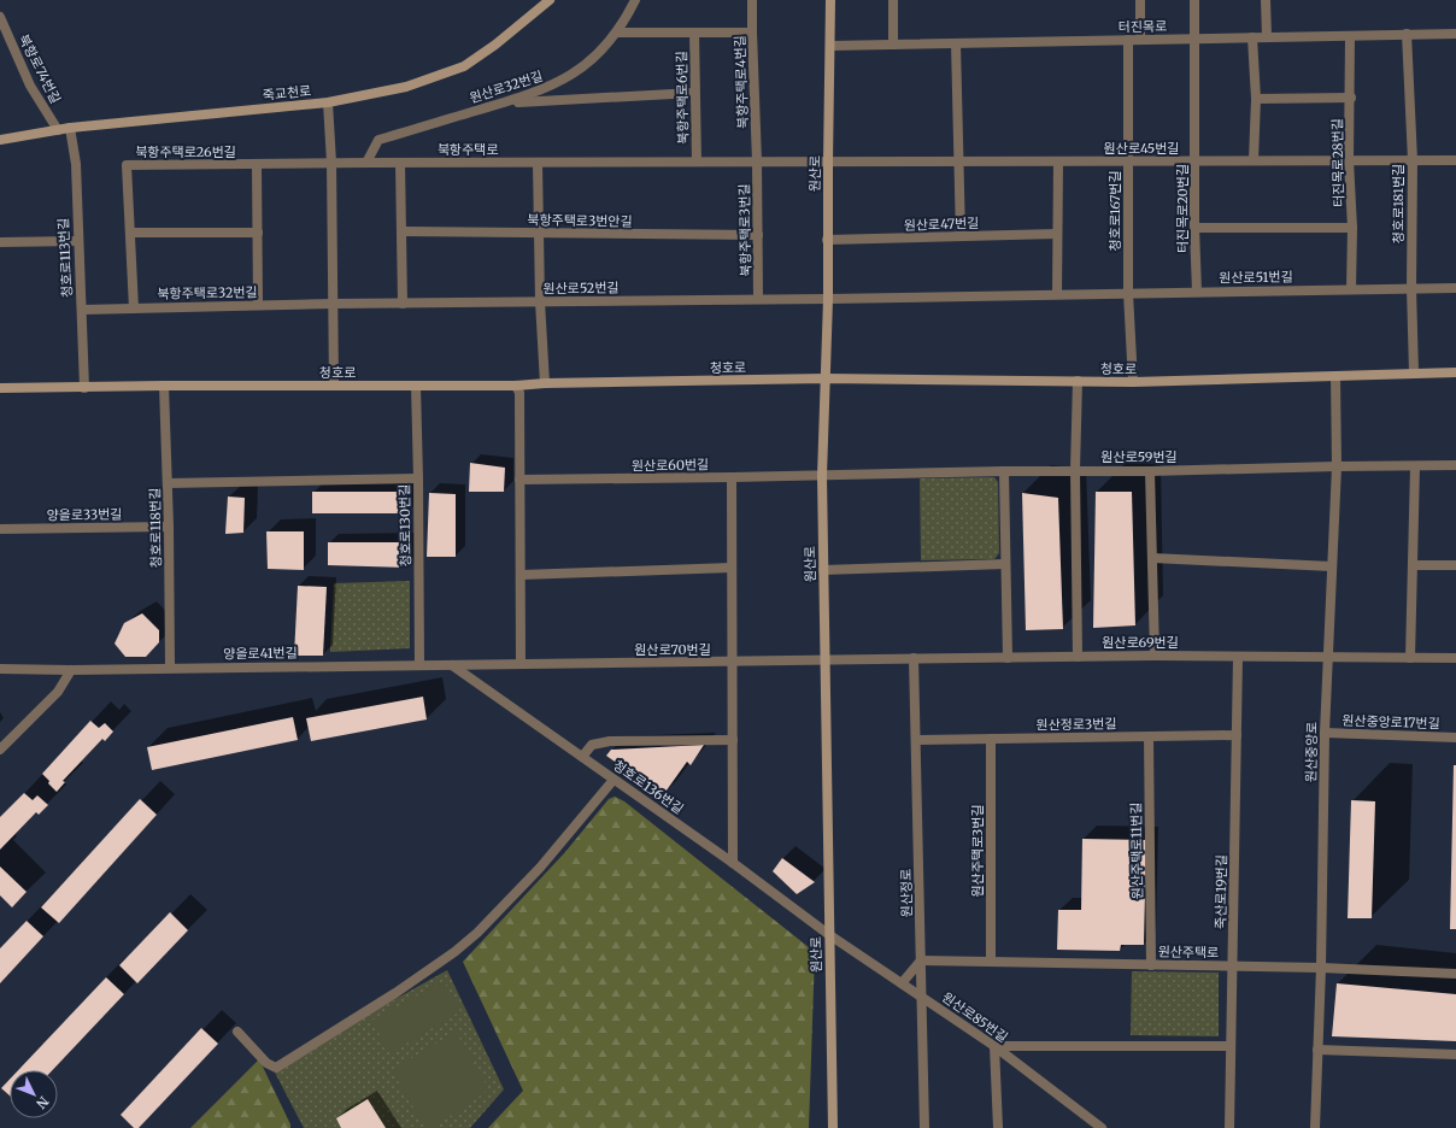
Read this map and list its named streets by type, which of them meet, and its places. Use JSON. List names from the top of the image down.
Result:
{
  "streets": {
    "street": [
      "터진목로",
      "북항로74번길",
      "북항주택로4번길",
      "원산로32번길",
      "죽교천로",
      "북항주택로6번길",
      "원산로45번길",
      "북항주택로",
      "북항주택로26번길",
      "터진목로28번길",
      "원산로",
      "청호로181번길",
      "터진목로20번길",
      "청호로167번길",
      "북항주택로3번안길",
      "원산로47번길",
      "북항주택로3번길",
      "청호로113번길",
      "원산로51번길",
      "원산로52번길",
      "북항주택로32번길",
      "청호로",
      "원산로59번길",
      "원산로60번길",
      "양을로33번길",
      "청호로130번길",
      "청호로118번길",
      "원산로69번길",
      "원산로70번길",
      "양을로41번길",
      "원산중앙로17번길",
      "원산정로3번길",
      "원산중앙로",
      "청호로136번길",
      "원산주택로3번길",
      "원산주택로11번길",
      "죽산로19번길",
      "원산정로",
      "원산주택로",
      "원산로85번길"
    ]
  },
  "crossings": [
    ["터진목로", "터진목로28번길"],
    ["터진목로", "원산로"],
    ["터진목로", "청호로181번길"],
    ["터진목로", "터진목로20번길"],
    ["터진목로", "청호로167번길"],
    ["북항로74번길", "죽교천로"],
    ["북항주택로4번길", "북항주택로"],
    ["북항주택로4번길", "북항주택로3번길"],
    ["원산로32번길", "북항주택로"],
    ["죽교천로", "청호로113번길"],
    ["북항주택로6번길", "북항주택로"],
    ["원산로45번길", "북항주택로"],
    ["원산로45번길", "터진목로28번길"],
    ["원산로45번길", "원산로"],
    ["원산로45번길", "청호로181번길"],
    ["원산로45번길", "터진목로20번길"],
    ["원산로45번길", "청호로167번길"],
    ["북항주택로", "북항주택로26번길"],
    ["북항주택로", "원산로"],
    ["북항주택로", "북항주택로3번길"],
    ["북항주택로26번길", "북항주택로32번길"],
    ["터진목로28번길", "원산로51번길"],
    ["원산로", "원산로47번길"],
    ["원산로", "원산로51번길"],
    ["원산로", "원산로52번길"],
    ["원산로", "청호로"],
    ["원산로", "원산로59번길"],
    ["원산로", "원산로60번길"],
    ["원산로", "원산로69번길"],
    ["원산로", "원산로70번길"],
    ["원산로", "청호로136번길"],
    ["원산로", "원산로85번길"],
    ["청호로181번길", "원산로51번길"],
    ["청호로181번길", "청호로"],
    ["터진목로20번길", "원산로51번길"],
    ["청호로167번길", "원산로51번길"],
    ["청호로167번길", "청호로"],
    ["북항주택로3번안길", "북항주택로3번길"],
    ["북항주택로3번길", "원산로52번길"],
    ["청호로113번길", "북항주택로32번길"],
    ["청호로113번길", "청호로"],
    ["원산로51번길", "원산로52번길"],
    ["원산로52번길", "북항주택로32번길"],
    ["청호로", "청호로130번길"],
    ["청호로", "청호로118번길"],
    ["청호로", "원산중앙로"],
    ["원산로59번길", "원산로60번길"],
    ["원산로59번길", "원산중앙로"],
    ["양을로33번길", "청호로118번길"],
    ["청호로130번길", "양을로41번길"],
    ["청호로118번길", "양을로41번길"],
    ["원산로69번길", "원산로70번길"],
    ["원산로69번길", "원산중앙로"],
    ["원산로69번길", "죽산로19번길"],
    ["원산로69번길", "원산정로"],
    ["원산로70번길", "양을로41번길"],
    ["양을로41번길", "청호로136번길"],
    ["원산중앙로17번길", "원산중앙로"],
    ["원산정로3번길", "원산주택로3번길"],
    ["원산정로3번길", "원산주택로11번길"],
    ["원산정로3번길", "죽산로19번길"],
    ["원산정로3번길", "원산정로"],
    ["원산중앙로", "원산주택로"],
    ["청호로136번길", "원산로85번길"],
    ["원산주택로3번길", "원산주택로"],
    ["원산주택로11번길", "원산주택로"],
    ["죽산로19번길", "원산주택로"],
    ["원산정로", "원산주택로"],
    ["원산정로", "원산로85번길"]
  ],
  "north": "bottom right"
}
